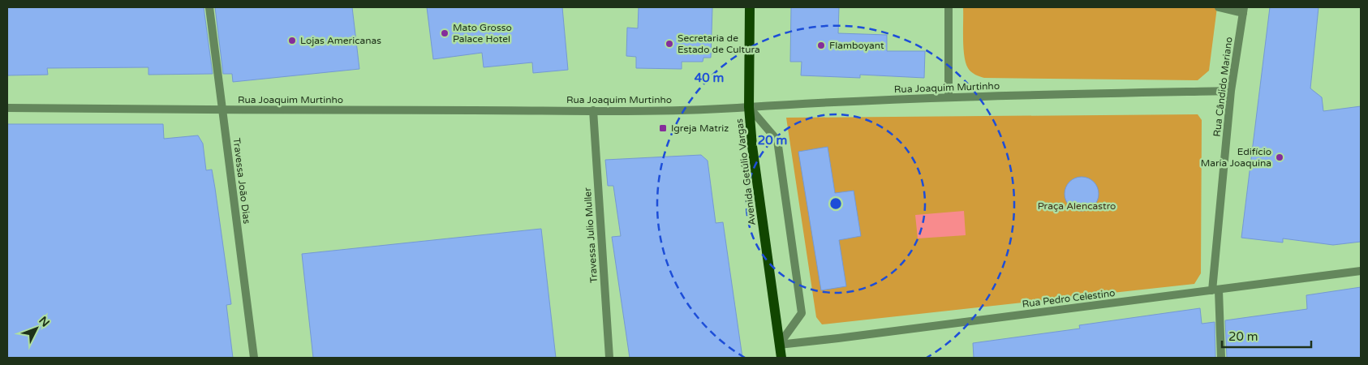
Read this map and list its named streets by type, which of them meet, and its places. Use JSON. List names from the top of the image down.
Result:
{
  "streets": {
    "main road": ["Avenida Getúlio Vargas"],
    "street": [
      "Rua Cândido Mariano",
      "Rua Joaquim Murtinho",
      "Travessa João Dias",
      "Travessa Julio Muller",
      "Rua Pedro Celestino"
    ]
  },
  "crossings": [
    ["Rua Cândido Mariano", "Rua Joaquim Murtinho"],
    ["Rua Cândido Mariano", "Rua Pedro Celestino"],
    ["Rua Joaquim Murtinho", "Avenida Getúlio Vargas"],
    ["Rua Joaquim Murtinho", "Travessa João Dias"],
    ["Rua Joaquim Murtinho", "Travessa Julio Muller"],
    ["Avenida Getúlio Vargas", "Rua Pedro Celestino"]
  ],
  "parks": ["Praça Alencastro"],
  "places": {
    "other": [
      "Mato Grosso Palace Hotel",
      "Lojas Americanas",
      "Secretaria de Estado de Cultura",
      "Flamboyant",
      "Edifício Maria Joaquina"
    ],
    "transit": ["Igreja Matriz"]
  },
  "scale_bar": "20 m",
  "north": "top right",
  "rings": ["40 m", "20 m"]
}
